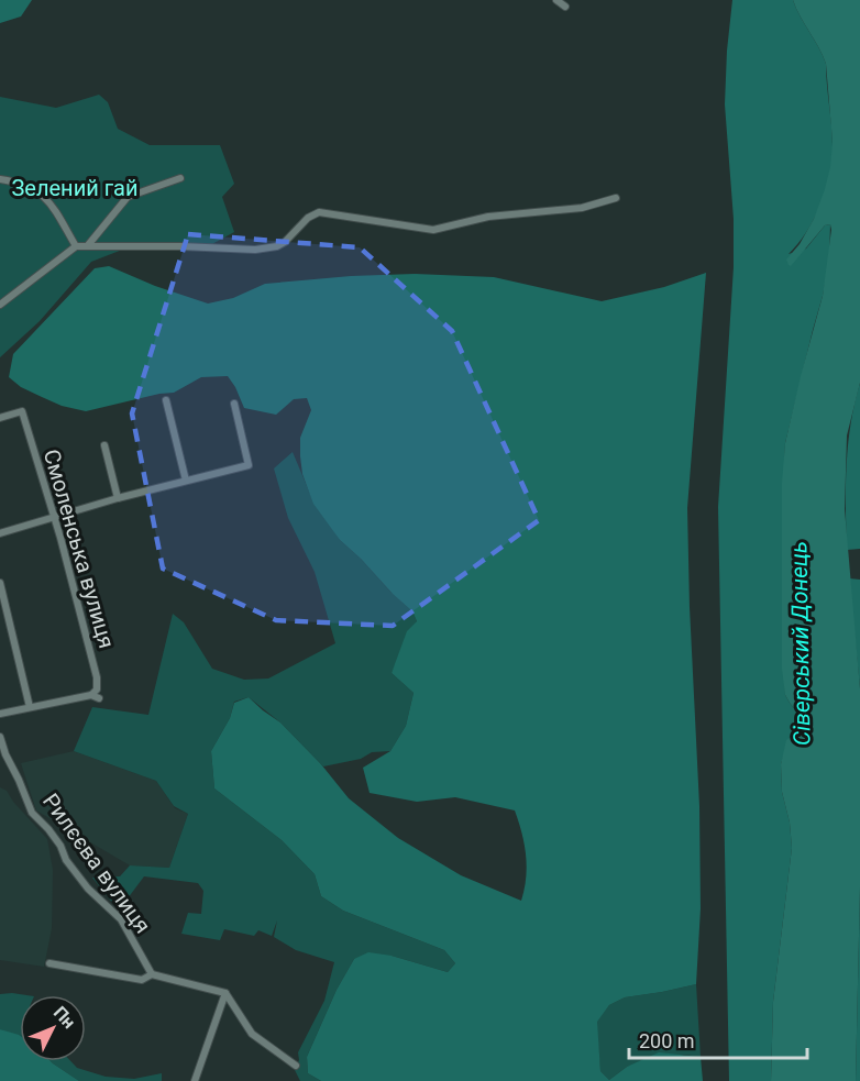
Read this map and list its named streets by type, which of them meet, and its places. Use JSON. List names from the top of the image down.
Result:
{
  "streets": {
    "street": ["Смоленська вулиця", "Рилєєва вулиця"]
  },
  "water": ["Сіверський Донець"],
  "parks": ["Зелений гай"],
  "scale_bar": "200 m",
  "north": "top right"
}
